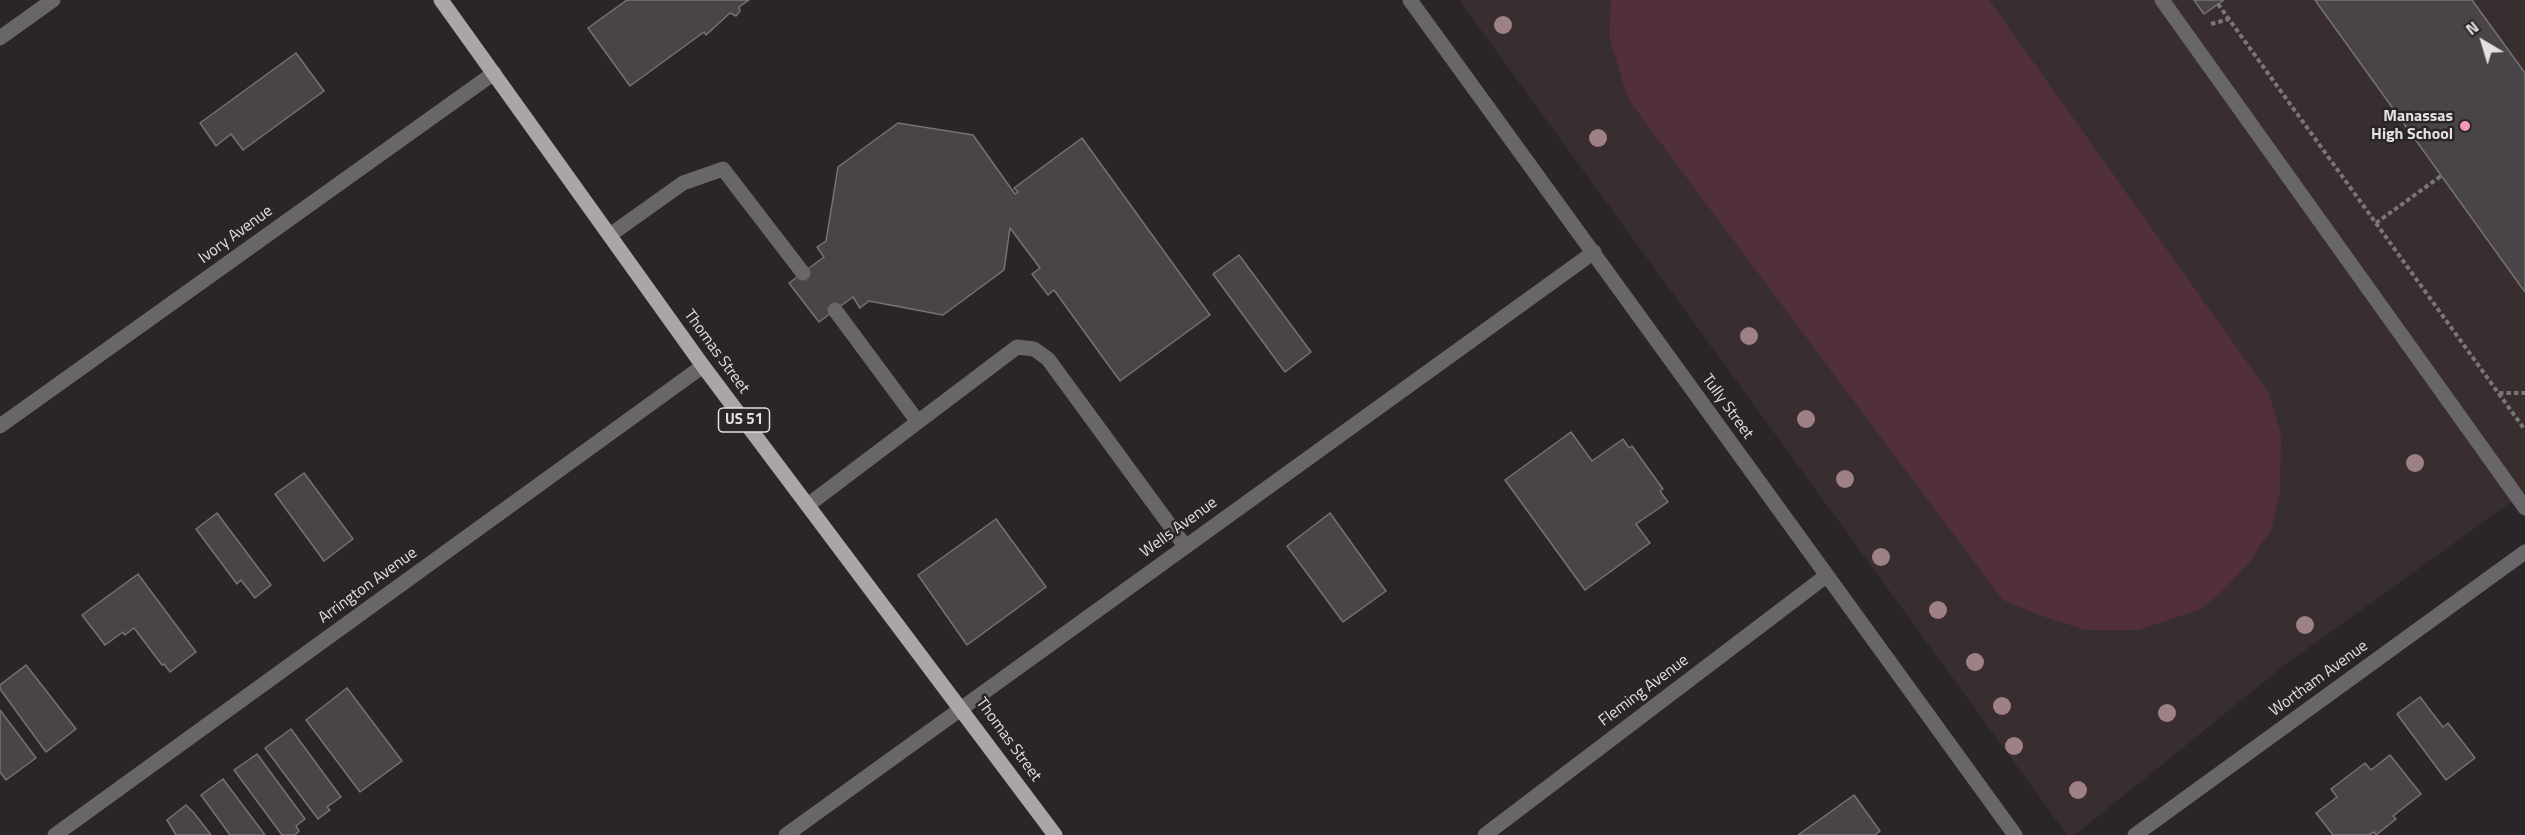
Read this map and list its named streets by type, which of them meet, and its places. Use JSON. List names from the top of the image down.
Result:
{
  "streets": {
    "main road": ["Thomas Street", "US 51"],
    "street": [
      "Ivory Avenue",
      "Tully Street",
      "Wells Avenue",
      "Arrington Avenue",
      "Wortham Avenue",
      "Fleming Avenue"
    ]
  },
  "crossings": [
    ["Ivory Avenue", "Thomas Street"],
    ["Thomas Street", "Wells Avenue"],
    ["Thomas Street", "Arrington Avenue"],
    ["Tully Street", "Wells Avenue"],
    ["Tully Street", "Fleming Avenue"]
  ],
  "places": ["Manassas High School"],
  "north": "top left"
}
